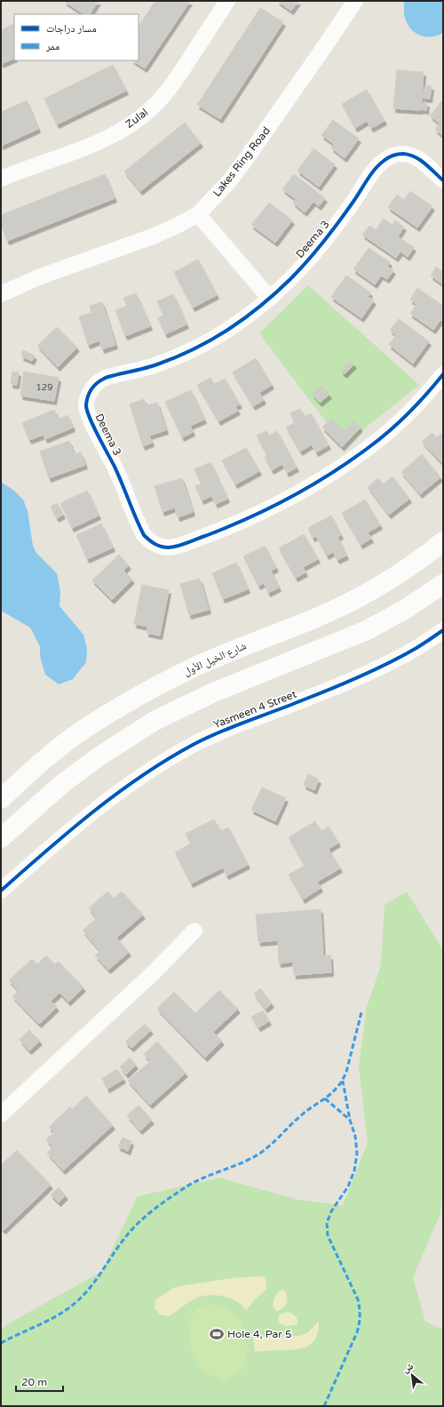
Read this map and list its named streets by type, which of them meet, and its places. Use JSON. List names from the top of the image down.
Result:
{
  "streets": {
    "main road": ["شارع الخيل الأول"],
    "street": [
      "Zulal",
      "Lakes Ring Road",
      "Deema 3",
      "Yasmeen 4 Street"
    ]
  },
  "places": {
    "sports": ["Hole 4, Par 5"]
  },
  "house_numbers": ["129"],
  "legend": ["مسار دراجات", "ممر"],
  "scale_bar": "20 m",
  "north": "top left"
}
